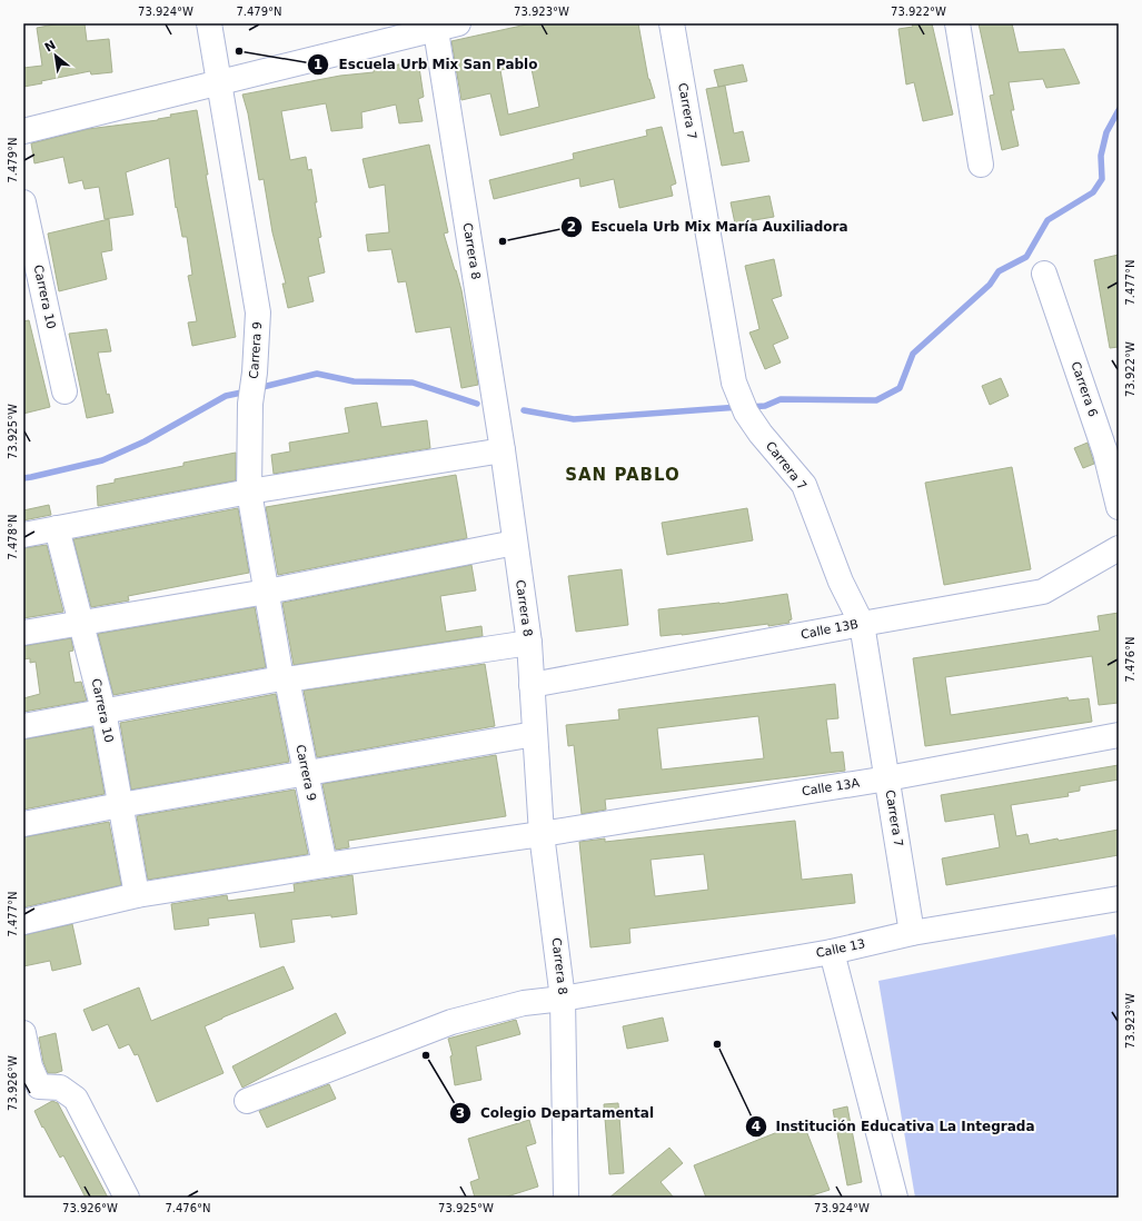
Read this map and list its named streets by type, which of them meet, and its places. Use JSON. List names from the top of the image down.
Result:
{
  "streets": {
    "street": [
      "Carrera 7",
      "Carrera 8",
      "Carrera 10",
      "Carrera 9",
      "Carrera 6",
      "Calle 13B",
      "Calle 13A",
      "Calle 13"
    ]
  },
  "crossings": [
    ["Carrera 7", "Calle 13B"],
    ["Carrera 7", "Calle 13A"],
    ["Carrera 7", "Calle 13"],
    ["Carrera 8", "Calle 13B"],
    ["Carrera 8", "Calle 13A"],
    ["Carrera 8", "Calle 13"],
    ["Carrera 10", "Calle 13A"],
    ["Carrera 9", "Calle 13A"]
  ],
  "districts": ["SAN PABLO"],
  "places": [
    "Escuela Urb Mix San Pablo",
    "Escuela Urb Mix María Auxiliadora",
    "Institución Educativa La Integrada",
    "Colegio Departamental"
  ],
  "north": "top left",
  "coordinates": [
    "73.924°W",
    "7.479°N",
    "73.923°W",
    "73.922°W",
    "7.477°N",
    "73.925°W",
    "7.478°N",
    "7.476°N",
    "73.926°W"
  ]
}
